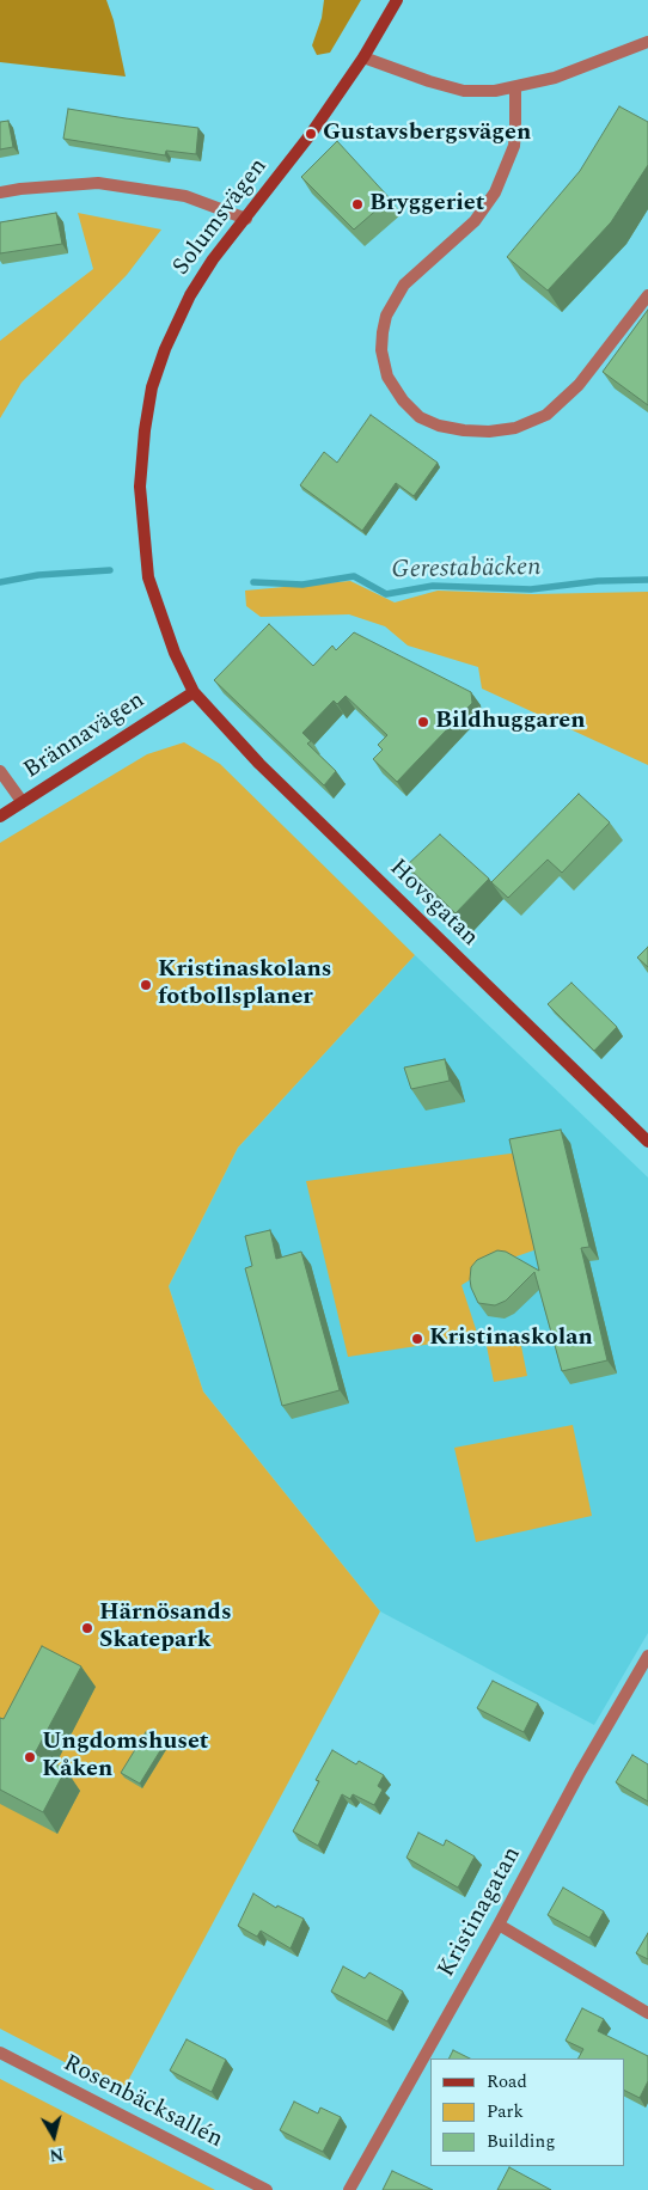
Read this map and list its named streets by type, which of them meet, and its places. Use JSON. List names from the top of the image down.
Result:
{
  "streets": {
    "main road": ["Solumsvägen", "Brännavägen", "Hovsgatan"],
    "street": ["Kristinagatan", "Rosenbäcksallén"]
  },
  "crossings": [
    ["Solumsvägen", "Brännavägen"],
    ["Solumsvägen", "Hovsgatan"],
    ["Brännavägen", "Hovsgatan"]
  ],
  "water": ["Gerestabäcken"],
  "places": [
    "Gustavsbergsvägen",
    "Bryggeriet",
    "Bildhuggaren",
    "Kristinaskolans fotbollsplaner",
    "Kristinaskolan",
    "Härnösands Skatepark",
    "Ungdomshuset Kåken"
  ],
  "legend": ["Road", "Park", "Building"],
  "north": "bottom"
}
